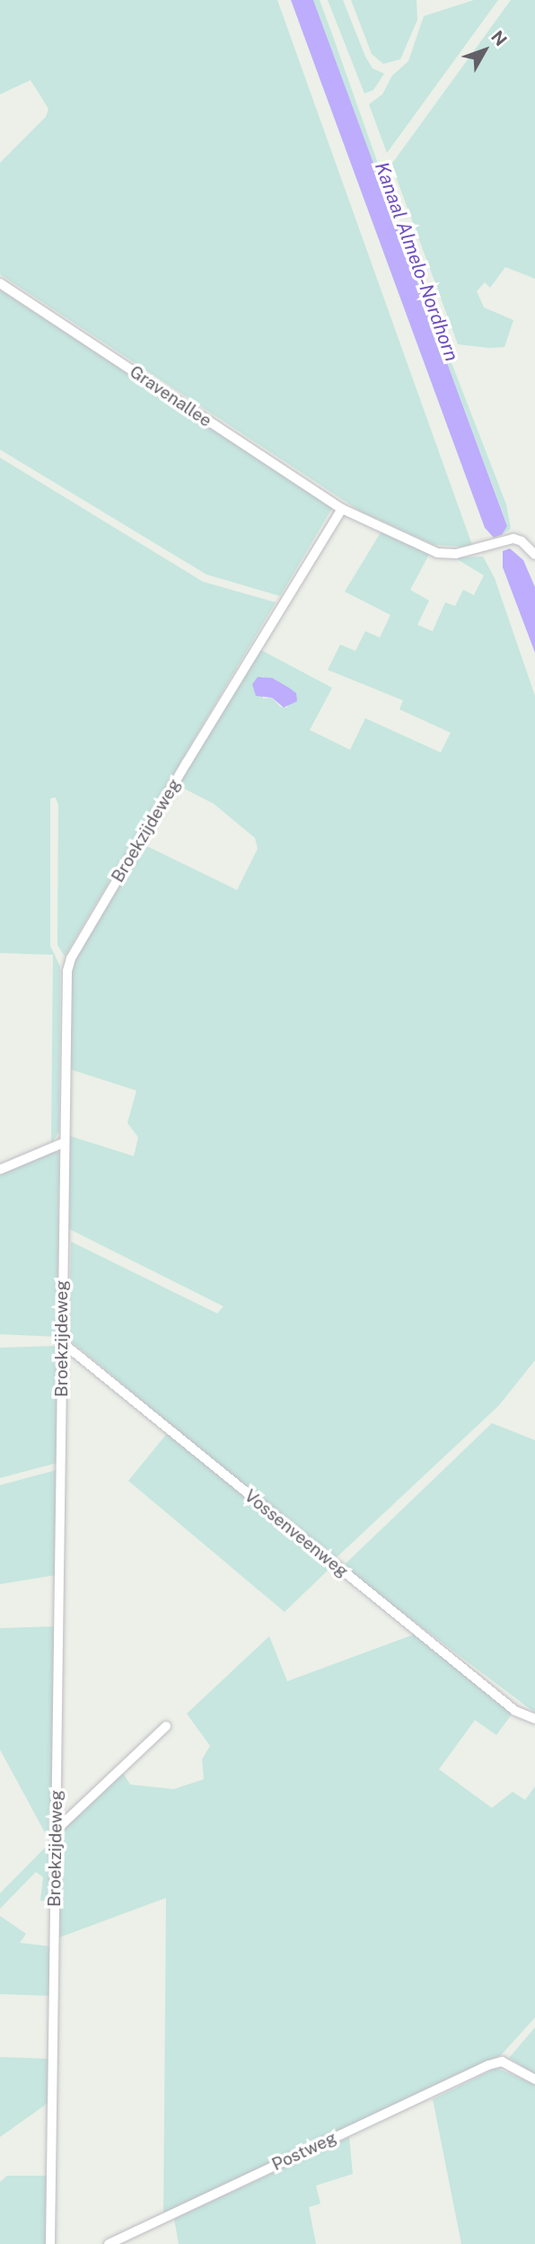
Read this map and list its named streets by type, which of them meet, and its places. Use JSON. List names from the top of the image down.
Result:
{
  "streets": {
    "street": [
      "Gravenallee",
      "Broekzijdeweg",
      "Vossenveenweg",
      "Postweg"
    ]
  },
  "crossings": [
    ["Gravenallee", "Broekzijdeweg"],
    ["Broekzijdeweg", "Vossenveenweg"]
  ],
  "water": ["Kanaal Almelo-Nordhorn"],
  "north": "top right"
}
